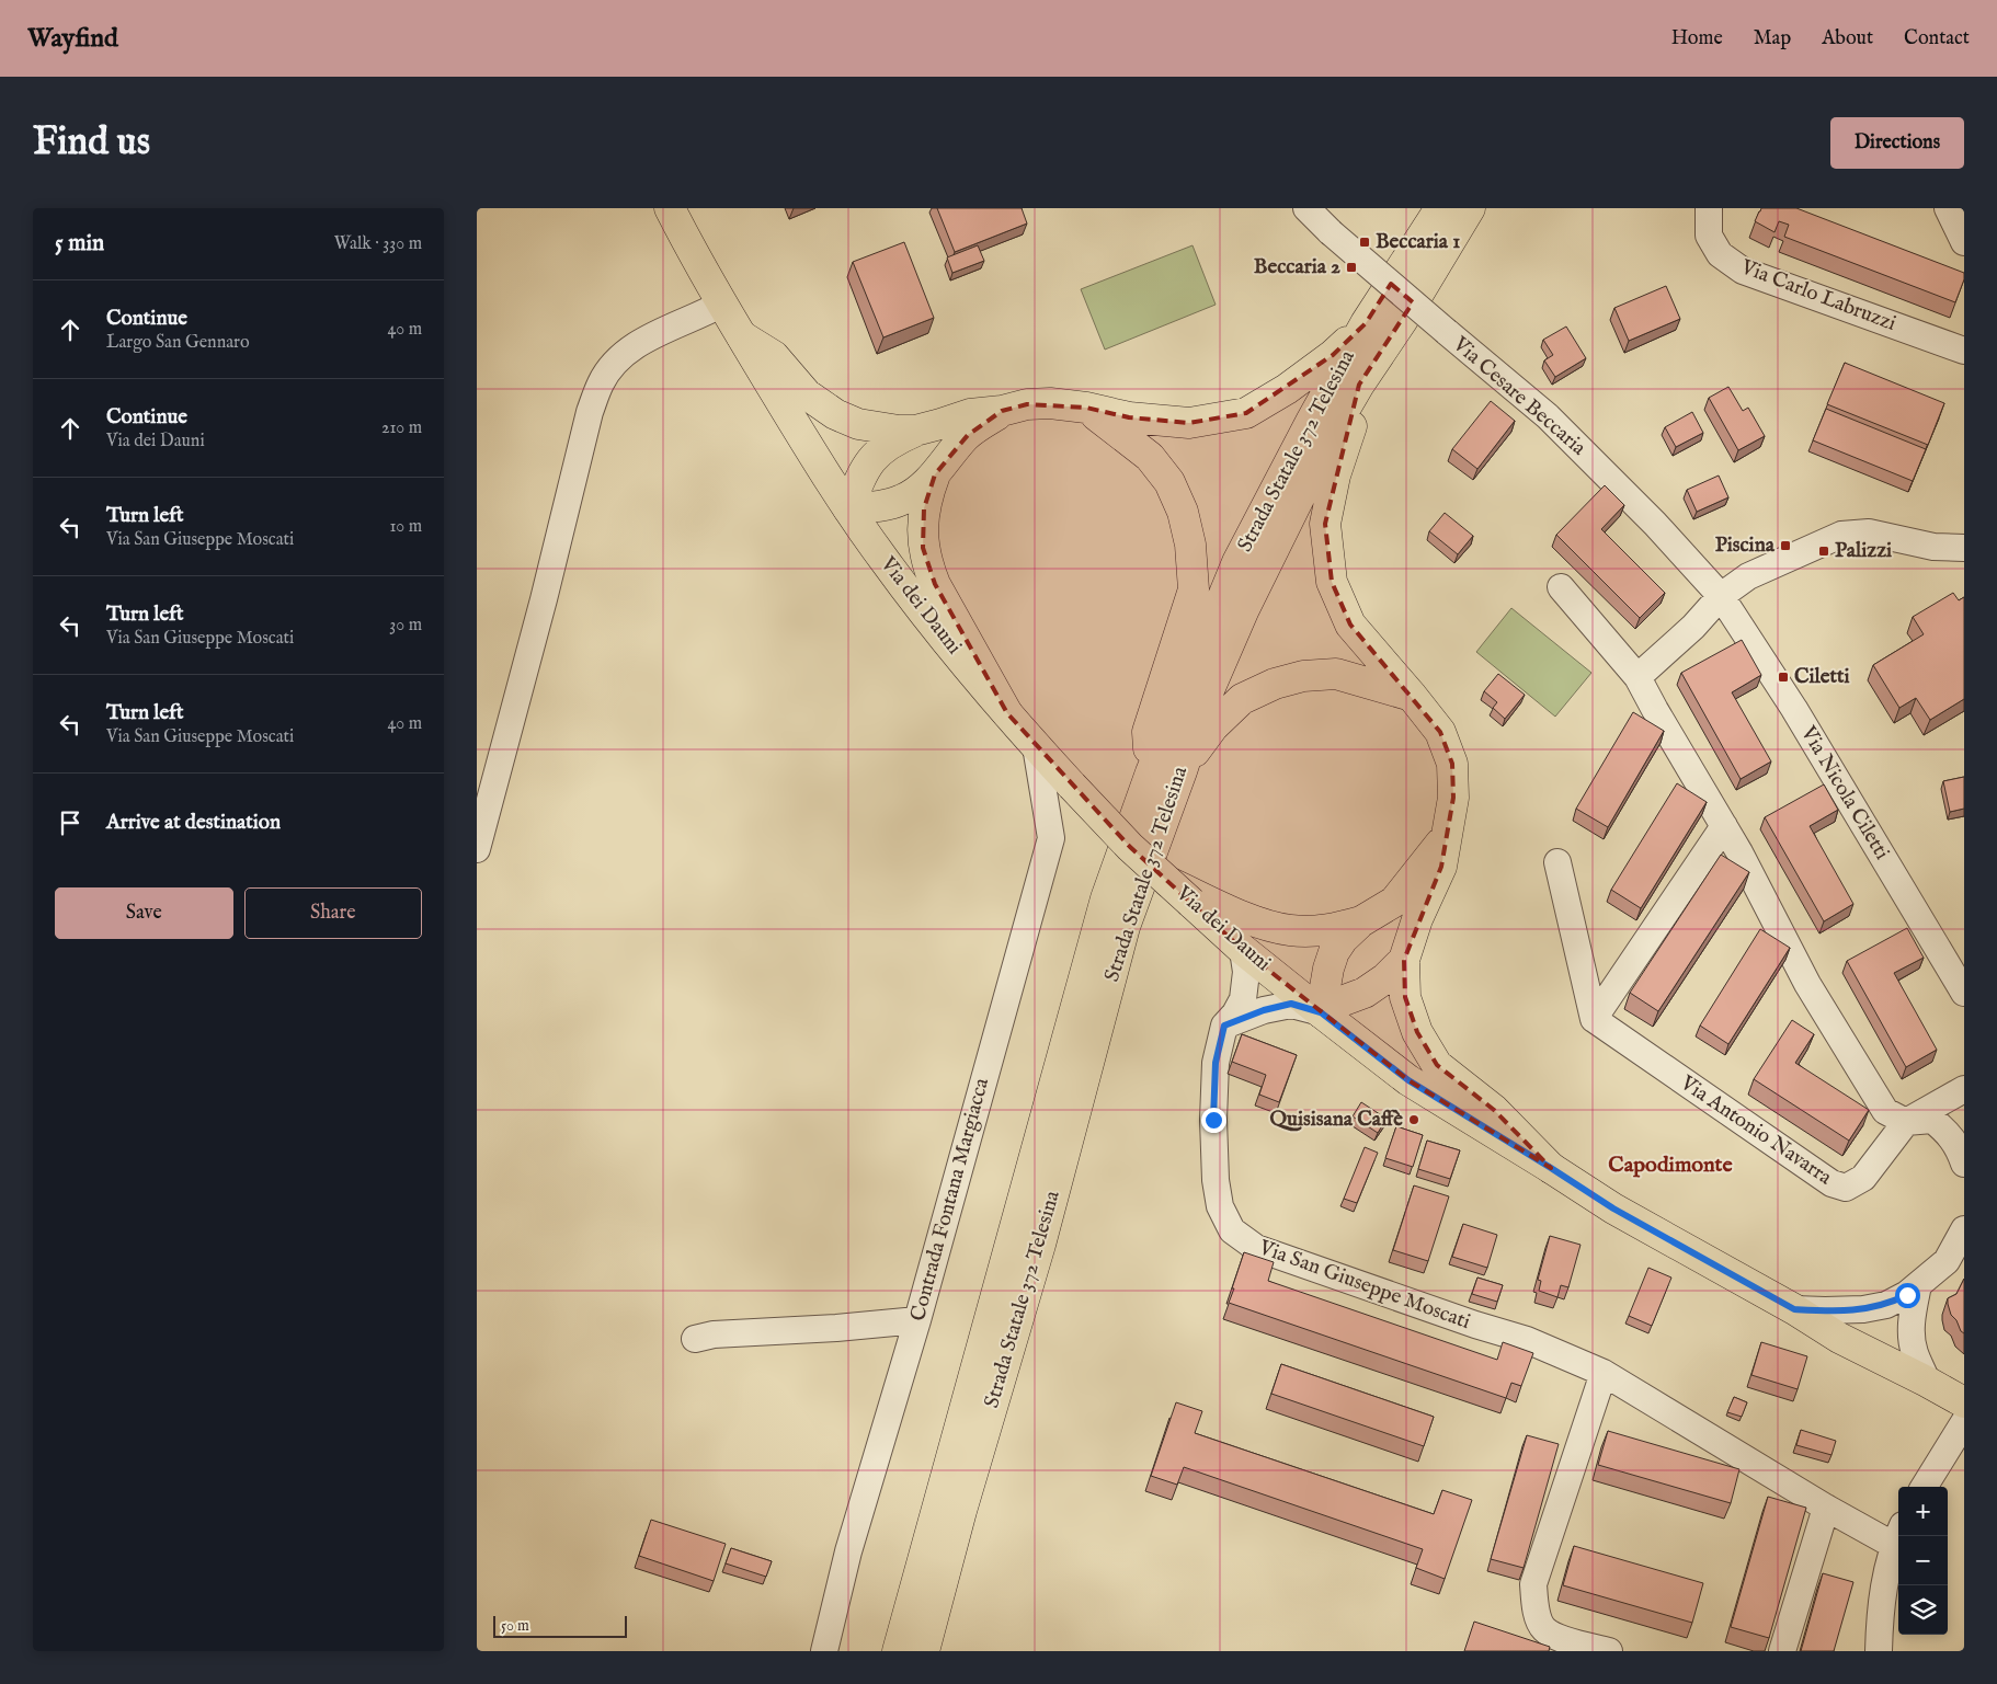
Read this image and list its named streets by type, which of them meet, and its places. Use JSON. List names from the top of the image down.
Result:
{
  "streets": {
    "main road": ["Strada Statale 372 Telesina", "Via dei Dauni"],
    "street": [
      "Via Carlo Labruzzi",
      "Via Cesare Beccaria",
      "Via Nicola Ciletti",
      "Via Antonio Navarra",
      "Contrada Fontana Margiacca",
      "Via San Giuseppe Moscati"
    ]
  },
  "crossings": [
    ["Via Cesare Beccaria", "Via Nicola Ciletti"],
    ["Via dei Dauni", "Contrada Fontana Margiacca"],
    ["Via dei Dauni", "Via San Giuseppe Moscati"]
  ],
  "districts": ["Capodimonte"],
  "places": {
    "transit": [
      "Beccaria 1",
      "Beccaria 2",
      "Piscina",
      "Palizzi",
      "Ciletti"
    ],
    "other": ["Quisisana Caffè"]
  },
  "scale_bar": "50 m",
  "page": {
    "header": "Wayfind",
    "nav": [
      "Home",
      "Map",
      "About",
      "Contact"
    ],
    "buttons": [
      "Directions",
      ["Save", "Share"]
    ],
    "title": "Find us",
    "heading": ["5 min", "Walk · 330 m"],
    "list": [
      ["Continue", "Largo San Gennaro", "40 m"],
      ["Continue", "Via dei Dauni", "210 m"],
      ["Turn left", "Via San Giuseppe Moscati", "10 m"],
      ["Turn left", "Via San Giuseppe Moscati", "30 m"],
      ["Turn left", "Via San Giuseppe Moscati", "40 m"],
      "Arrive at destination"
    ],
    "map_buttons": ["+", "−"],
    "scale": "50 m"
  }
}
